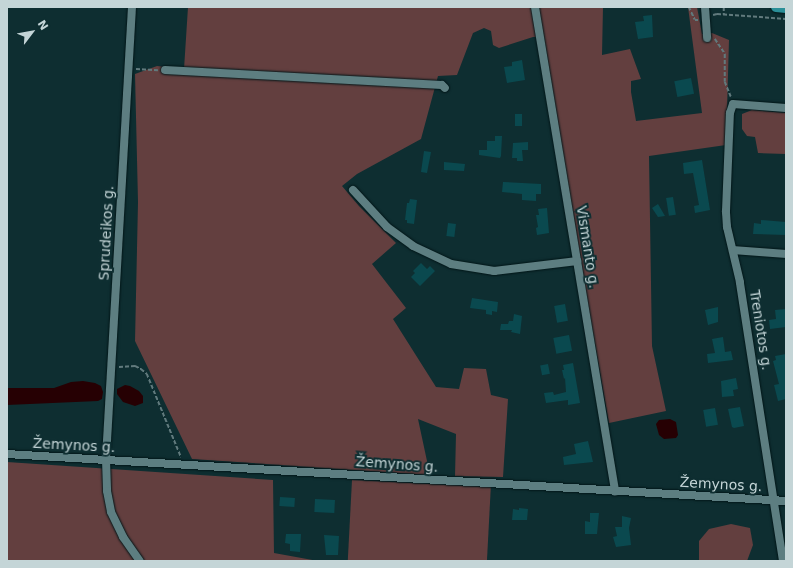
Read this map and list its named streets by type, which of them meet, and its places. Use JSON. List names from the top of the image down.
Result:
{
  "streets": {
    "street": [
      "Sprudeikos g.",
      "Vismanto g.",
      "Treniotos g.",
      "Žemynos g."
    ]
  },
  "crossings": [
    ["Sprudeikos g.", "Žemynos g."],
    ["Vismanto g.", "Žemynos g."],
    ["Treniotos g.", "Žemynos g."]
  ],
  "north": "top right"
}
